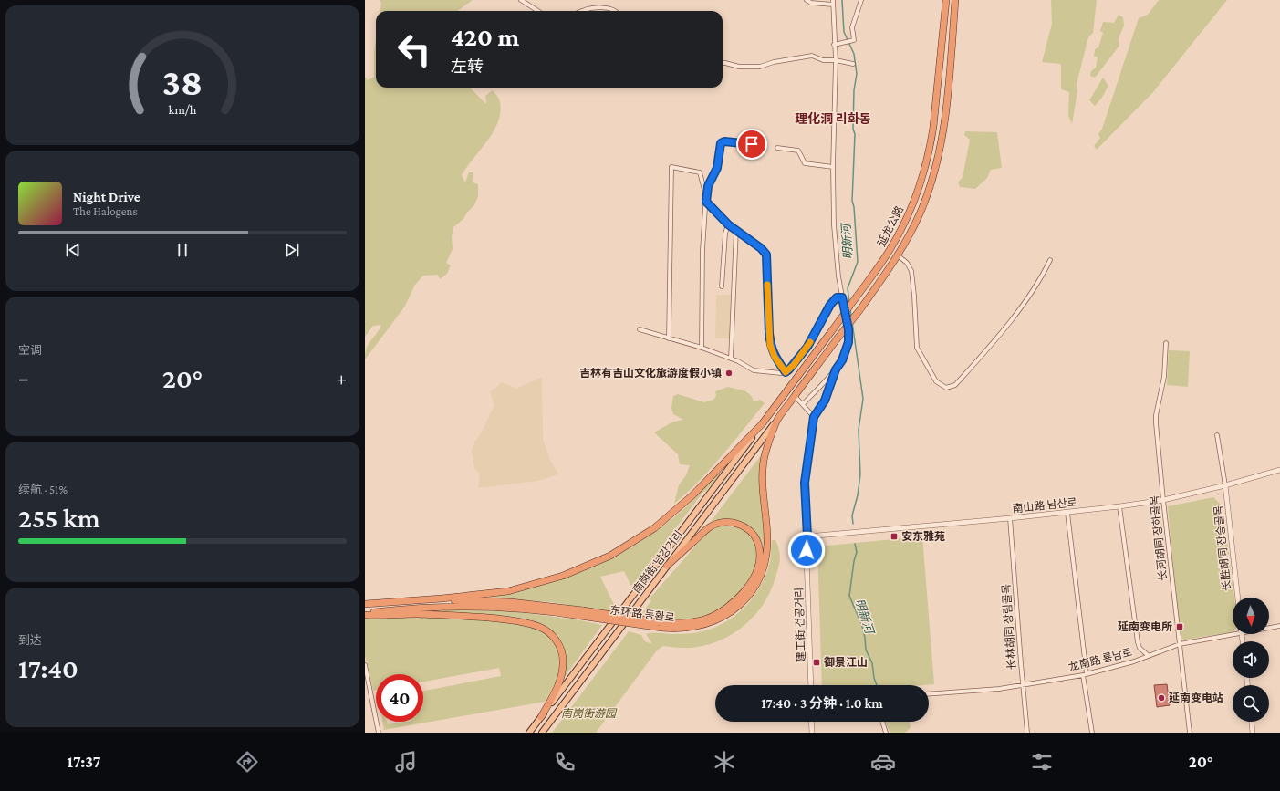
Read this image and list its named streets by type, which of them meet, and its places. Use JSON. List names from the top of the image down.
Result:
{
  "streets": {
    "highway": ["延龙公路", "东环路 동환로"],
    "main road": ["南岗街 남강거리"],
    "street": [
      "南山路 남산로",
      "长河胡同 장하골목",
      "长胜胡同 장승골목",
      "建工街 건공거리",
      "长林胡同 장림골목",
      "龙南路 룡남로"
    ]
  },
  "crossings": [
    ["延龙公路", "南岗街 남강거리"],
    ["延龙公路", "东环路 동환로"],
    ["南山路 남산로", "长河胡同 장하골목"],
    ["南山路 남산로", "长胜胡同 장승골목"],
    ["南山路 남산로", "建工街 건공거리"],
    ["南山路 남산로", "长林胡同 장림골목"],
    ["长河胡同 장하골목", "龙南路 룡남로"],
    ["南岗街 남강거리", "东环路 동환로"],
    ["长林胡同 장림골목", "龙南路 룡남로"]
  ],
  "districts": ["理化洞 리화동"],
  "water": ["明新河"],
  "parks": ["南岗街游园"],
  "places": {
    "other": ["吉林有吉山文化旅游度假小镇", "延南变电站"],
    "transit": ["安东雅苑", "延南变电所", "御景江山"]
  },
  "north": "bottom",
  "page": {
    "turn": ["420 m", "左转"],
    "song": ["Night Drive", "The Halogens"],
    "tile": [
      "空调",
      ["续航 · 51%", "255 km"],
      ["到达", "17:40"]
    ],
    "heat": ["−", "20°", "+"],
    "limit": "40",
    "trip": "17:40 · 3 分钟 · 1.0 km",
    "tabs": ["17:37", "20°"],
    "gauge": ["38", "km/h"]
  }
}
